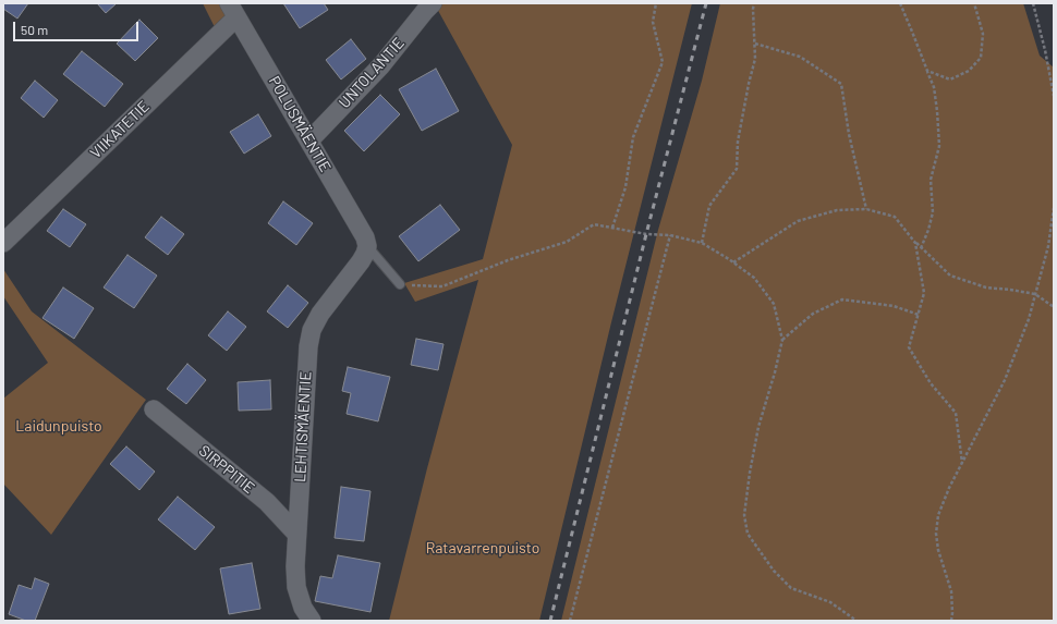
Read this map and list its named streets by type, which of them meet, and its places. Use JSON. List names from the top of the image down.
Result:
{
  "streets": {
    "street": [
      "UNTOLANTIE",
      "POLUSMÄENTIE",
      "VIIKATETIE",
      "LEHTISMÄENTIE",
      "SIRPPITIE"
    ]
  },
  "crossings": [
    ["UNTOLANTIE", "POLUSMÄENTIE"],
    ["POLUSMÄENTIE", "VIIKATETIE"],
    ["POLUSMÄENTIE", "LEHTISMÄENTIE"],
    ["LEHTISMÄENTIE", "SIRPPITIE"]
  ],
  "parks": ["Laidunpuisto", "Ratavarrenpuisto"],
  "scale_bar": "50 m"
}
